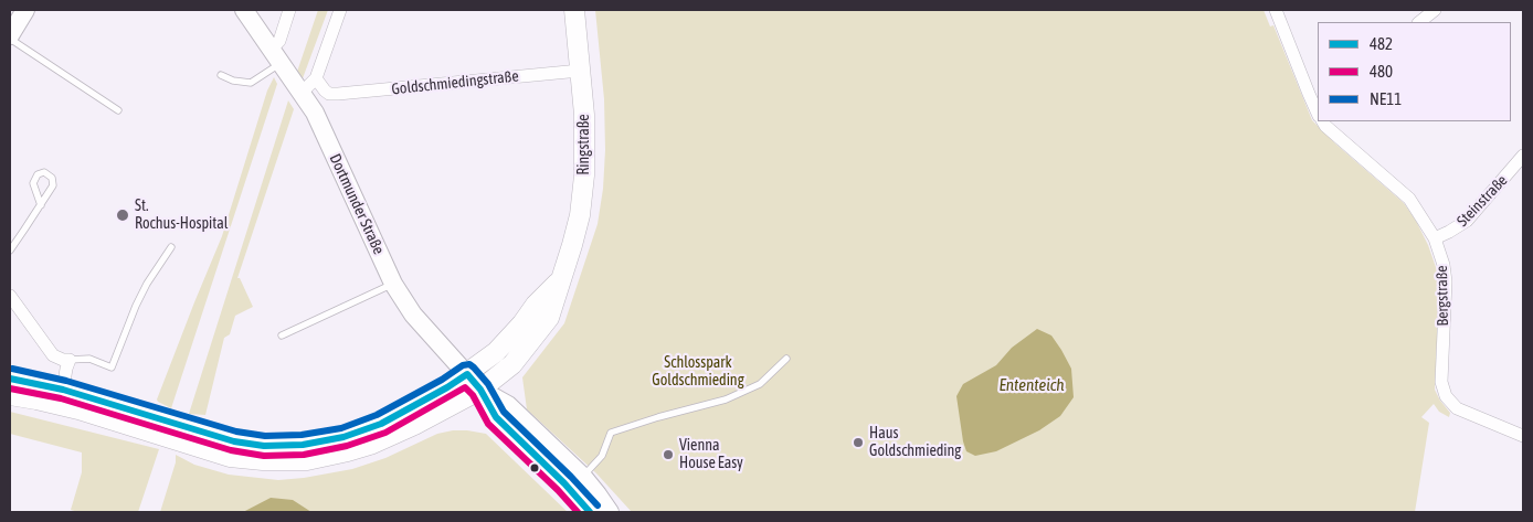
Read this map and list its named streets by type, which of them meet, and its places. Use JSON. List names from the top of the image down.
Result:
{
  "streets": {
    "main road": ["Ringstraße"],
    "street": [
      "Goldschmiedingstraße",
      "Steinstraße",
      "Dortmunder Straße",
      "Bergstraße"
    ]
  },
  "crossings": [
    ["Goldschmiedingstraße", "Ringstraße"],
    ["Ringstraße", "Dortmunder Straße"],
    ["Steinstraße", "Bergstraße"]
  ],
  "water": ["Ententeich"],
  "parks": ["Schlosspark Goldschmieding"],
  "places": ["St. Rochus-Hospital", "Haus Goldschmieding", "Vienna House Easy"],
  "lines": ["transit line NE11", "transit line 482", "transit line 480"],
  "legend": ["482", "480", "NE11"]
}
